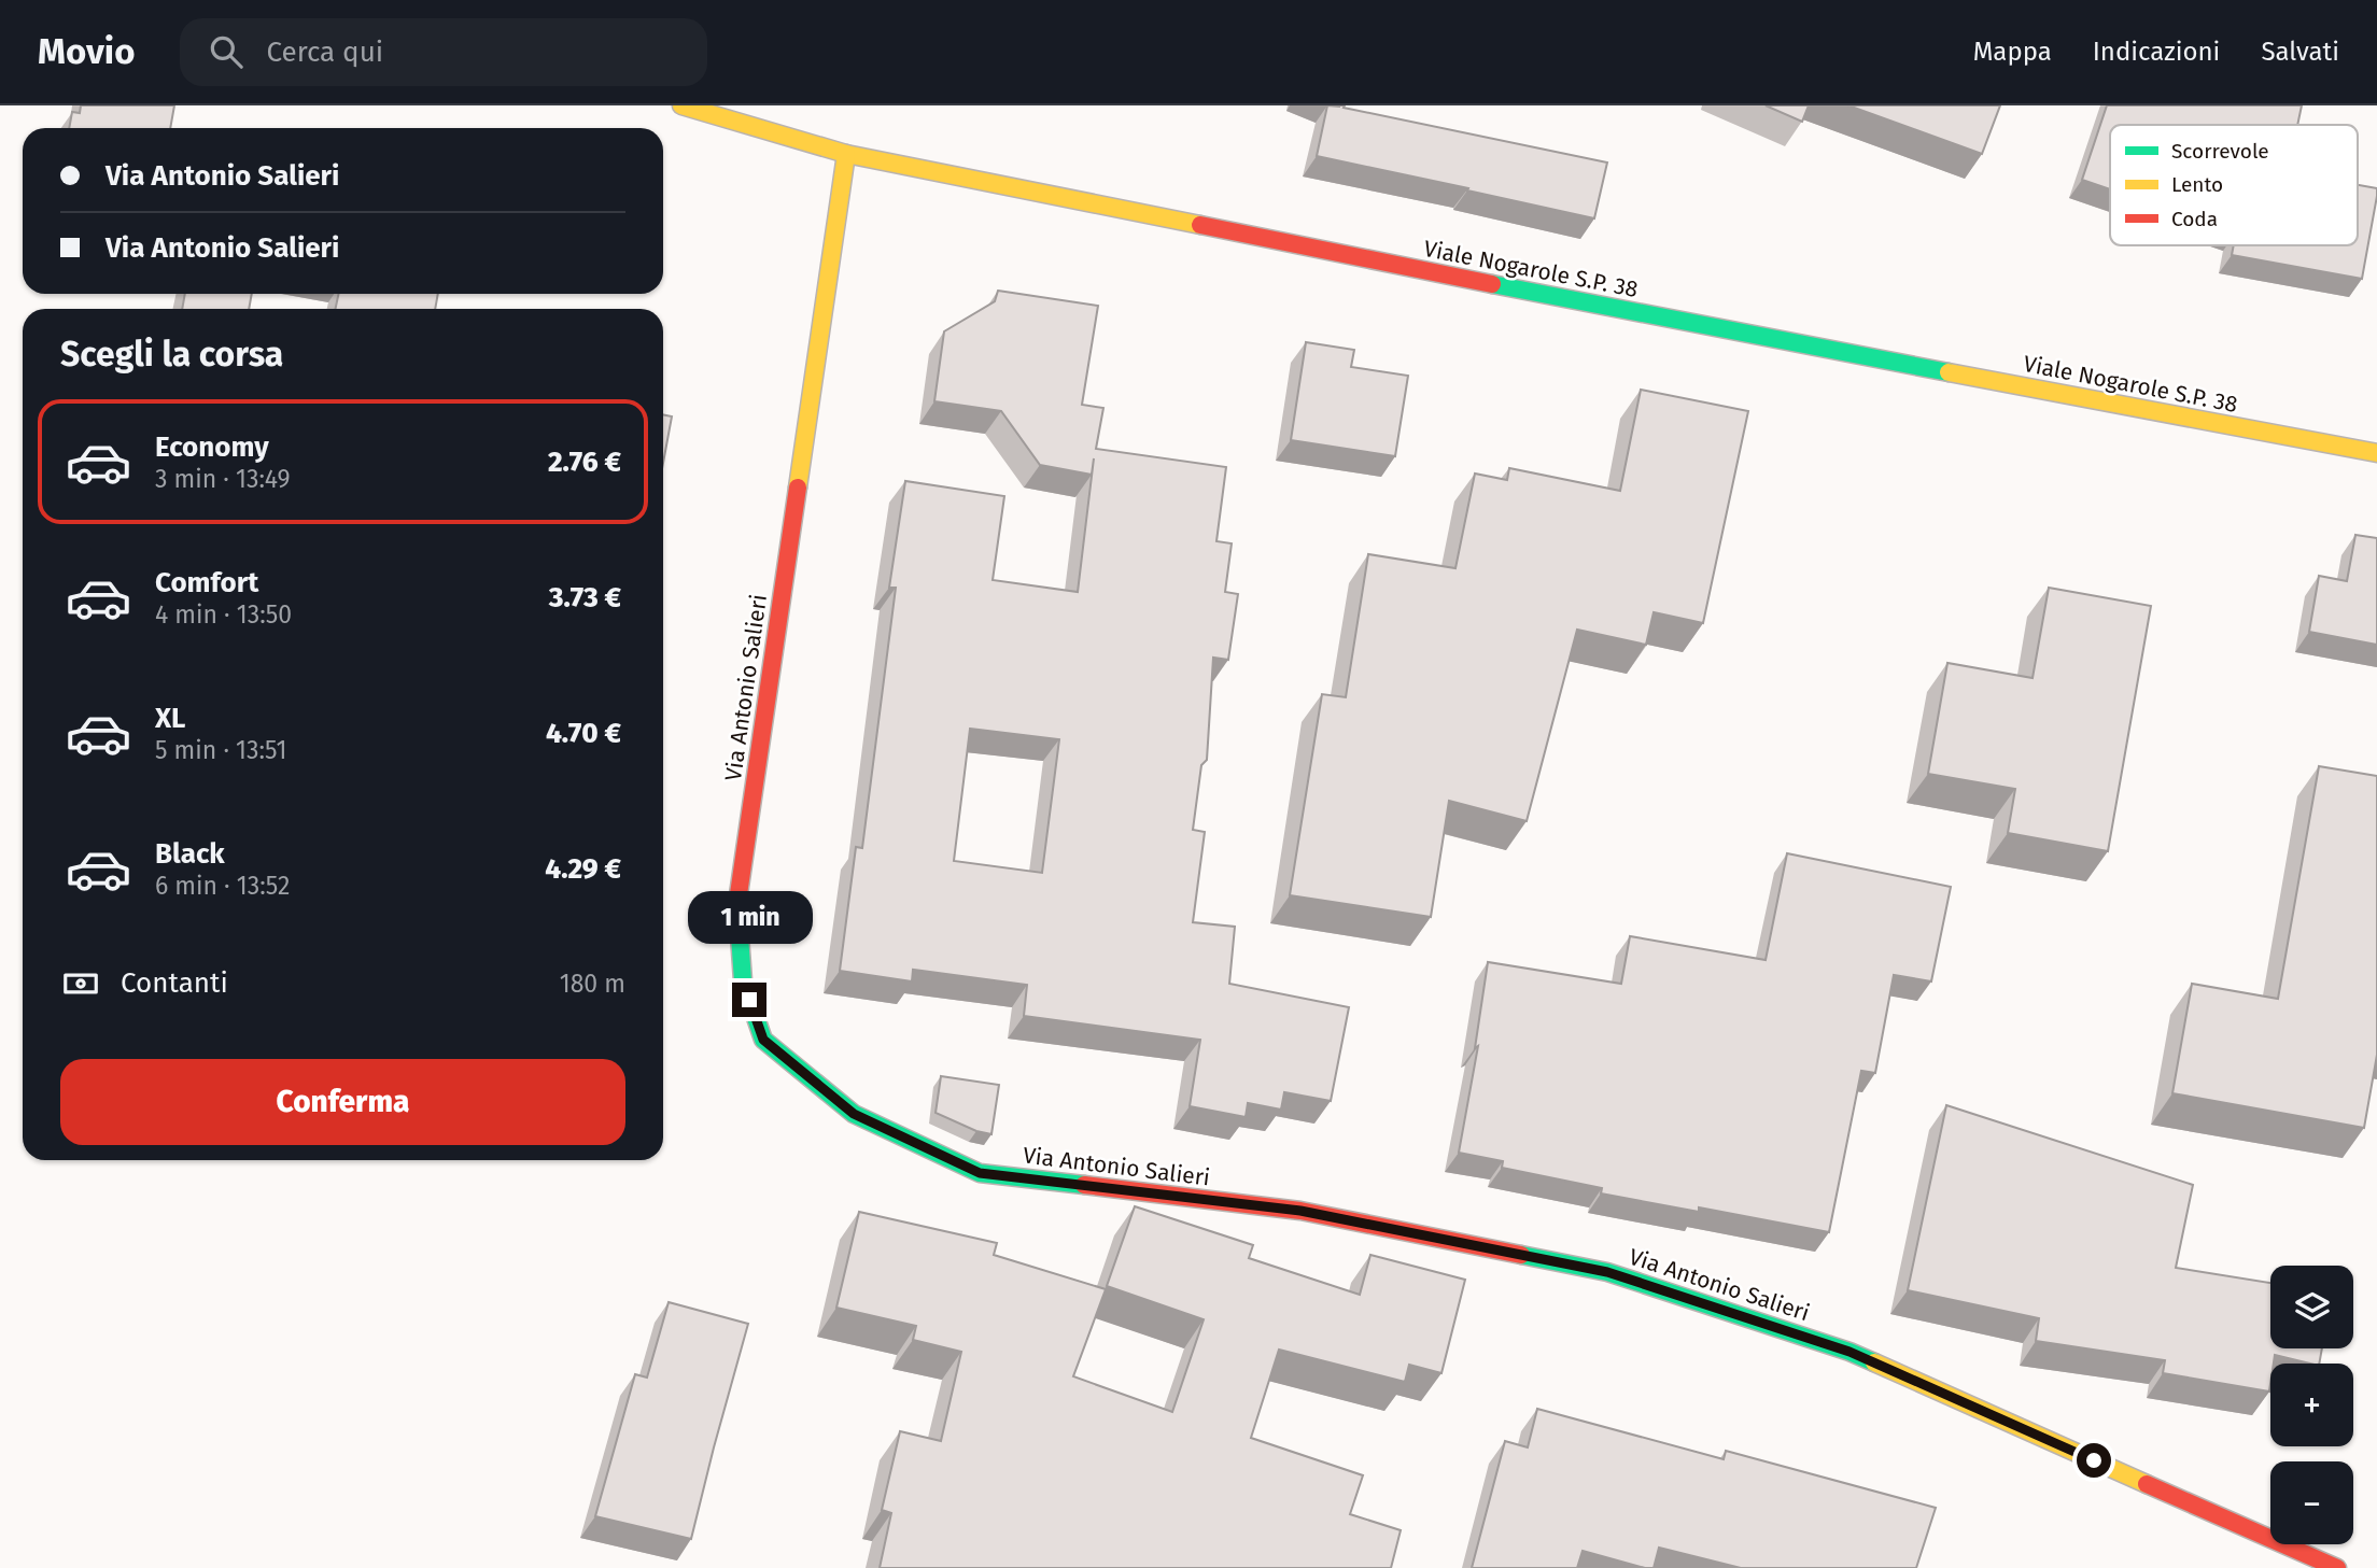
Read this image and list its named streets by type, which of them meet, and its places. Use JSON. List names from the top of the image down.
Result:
{
  "streets": {
    "street": ["Viale Nogarole S.P. 38", "Via Antonio Salieri"]
  },
  "crossings": [
    ["Viale Nogarole S.P. 38", "Via Antonio Salieri"]
  ],
  "legend": ["Scorrevole", "Lento", "Coda"],
  "page": {
    "header": "Movio",
    "search": "Cerca qui",
    "nav": ["Mappa", "Indicazioni", "Salvati"],
    "banner": ["Via Antonio Salieri", "Via Antonio Salieri"],
    "heading": "Scegli la corsa",
    "list": [
      {
        "name": "Economy",
        "note": "3 min · 13:49",
        "value": "2.76 €"
      },
      {
        "name": "Comfort",
        "note": "4 min · 13:50",
        "value": "3.73 €"
      },
      {
        "name": "XL",
        "note": "5 min · 13:51",
        "value": "4.70 €"
      },
      {
        "name": "Black",
        "note": "6 min · 13:52",
        "value": "4.29 €"
      }
    ],
    "bubble": "1 min",
    "pay": ["Contanti", "180 m"],
    "buttons": "Conferma",
    "map_buttons": ["+", "−"]
  }
}
